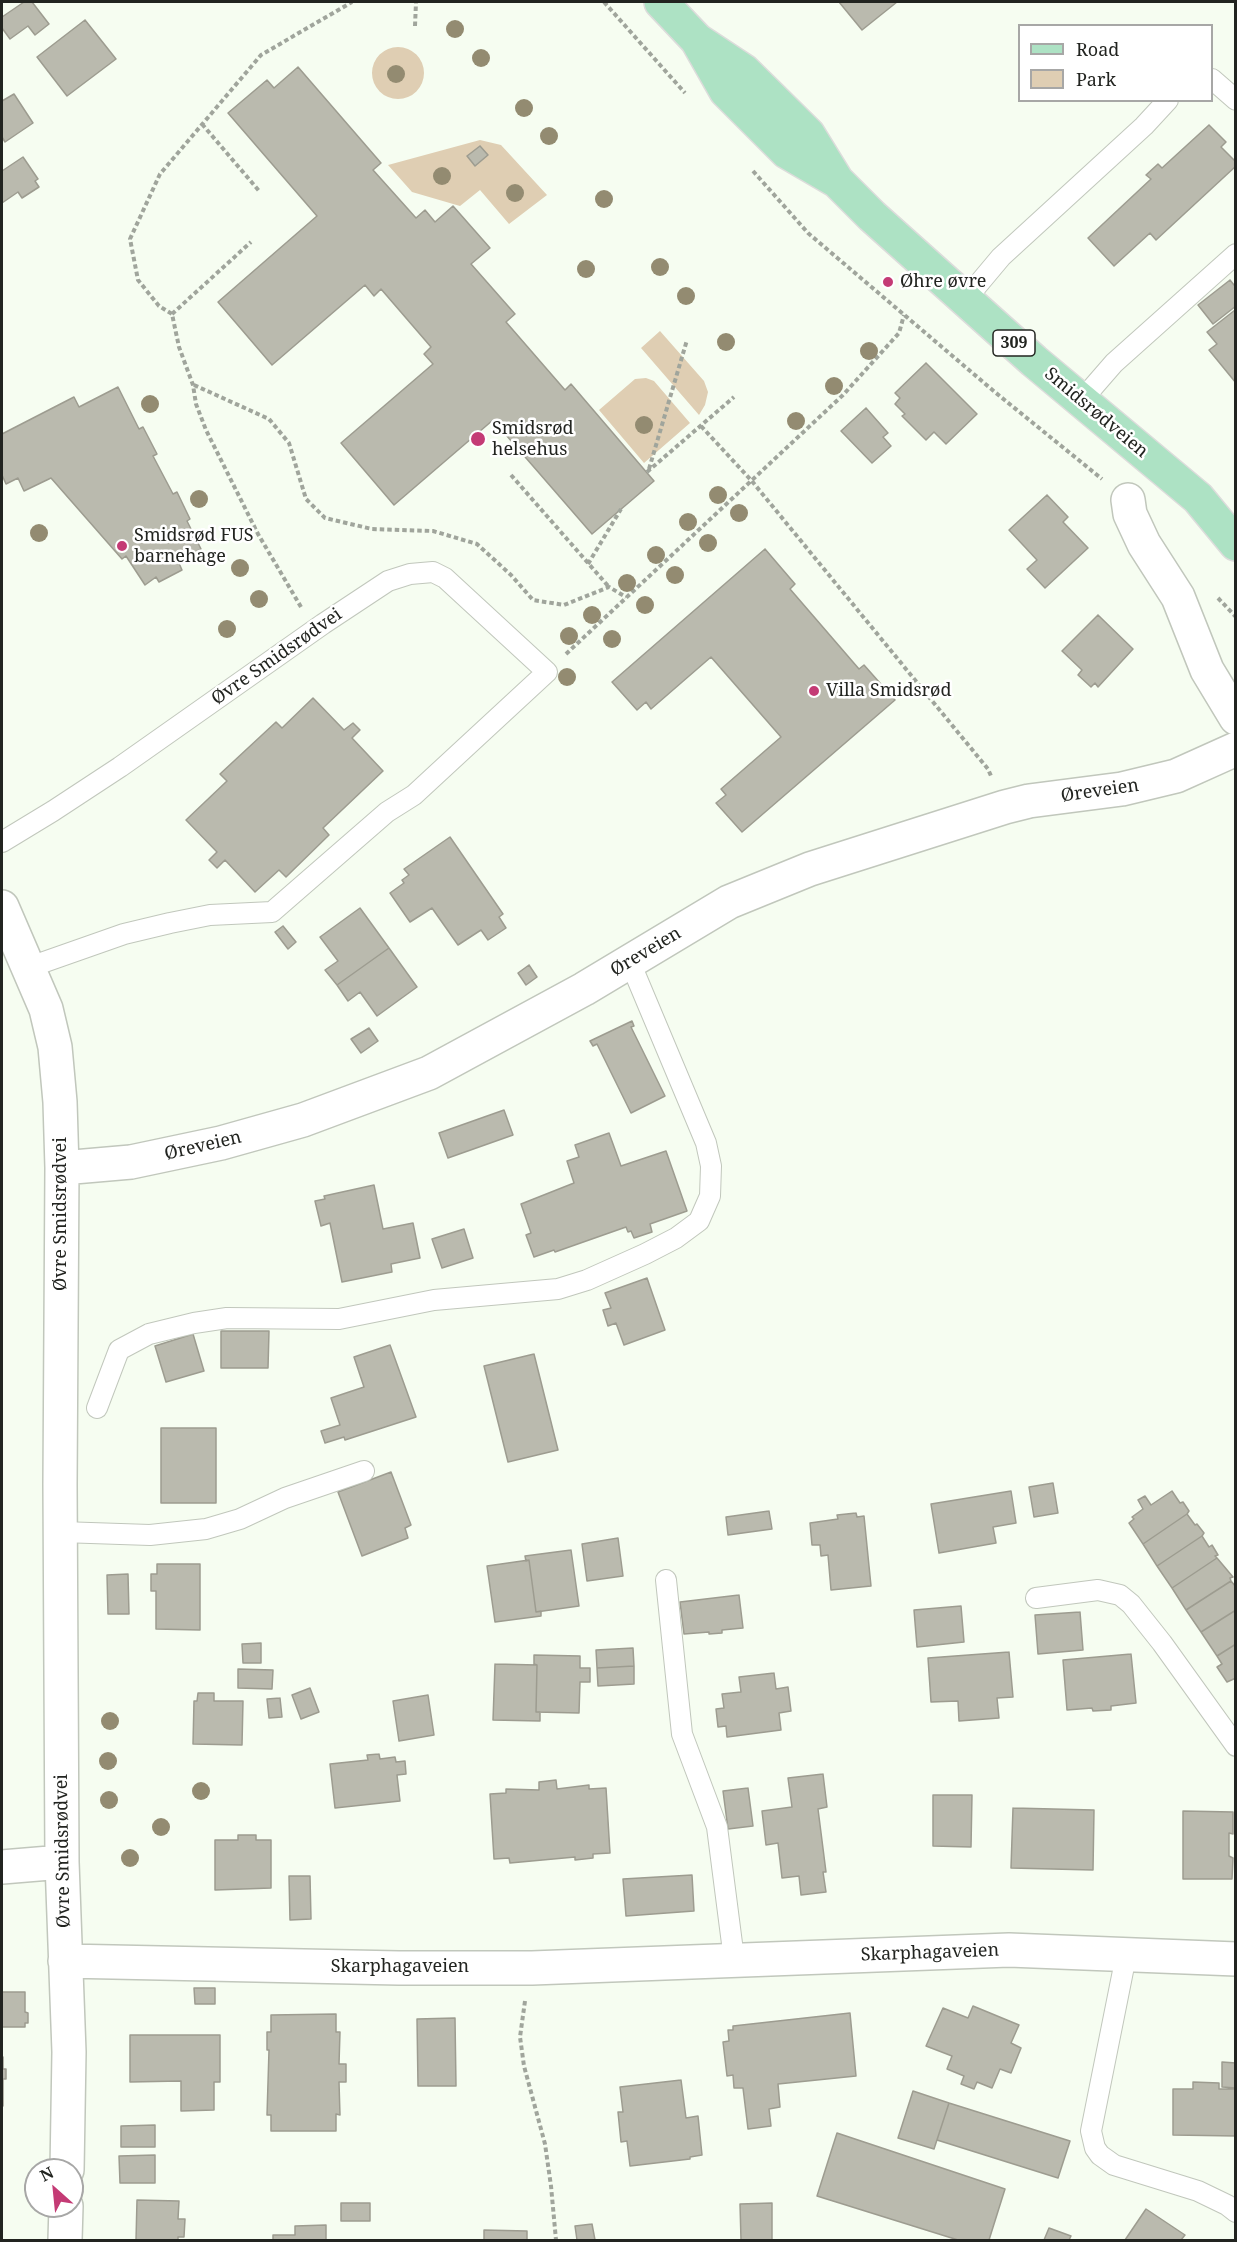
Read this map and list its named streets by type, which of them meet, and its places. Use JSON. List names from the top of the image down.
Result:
{
  "streets": {
    "main road": ["309", "Smidsrødveien"],
    "street": ["Øvre Smidsrødvei", "Øreveien", "Skarphagaveien"]
  },
  "crossings": [
    ["Øvre Smidsrødvei", "Øreveien"],
    ["Øvre Smidsrødvei", "Skarphagaveien"]
  ],
  "places": [
    "Øhre øvre",
    "Smidsrød helsehus",
    "Smidsrød FUS barnehage",
    "Villa Smidsrød"
  ],
  "legend": ["Road", "Park"],
  "north": "top left"
}
